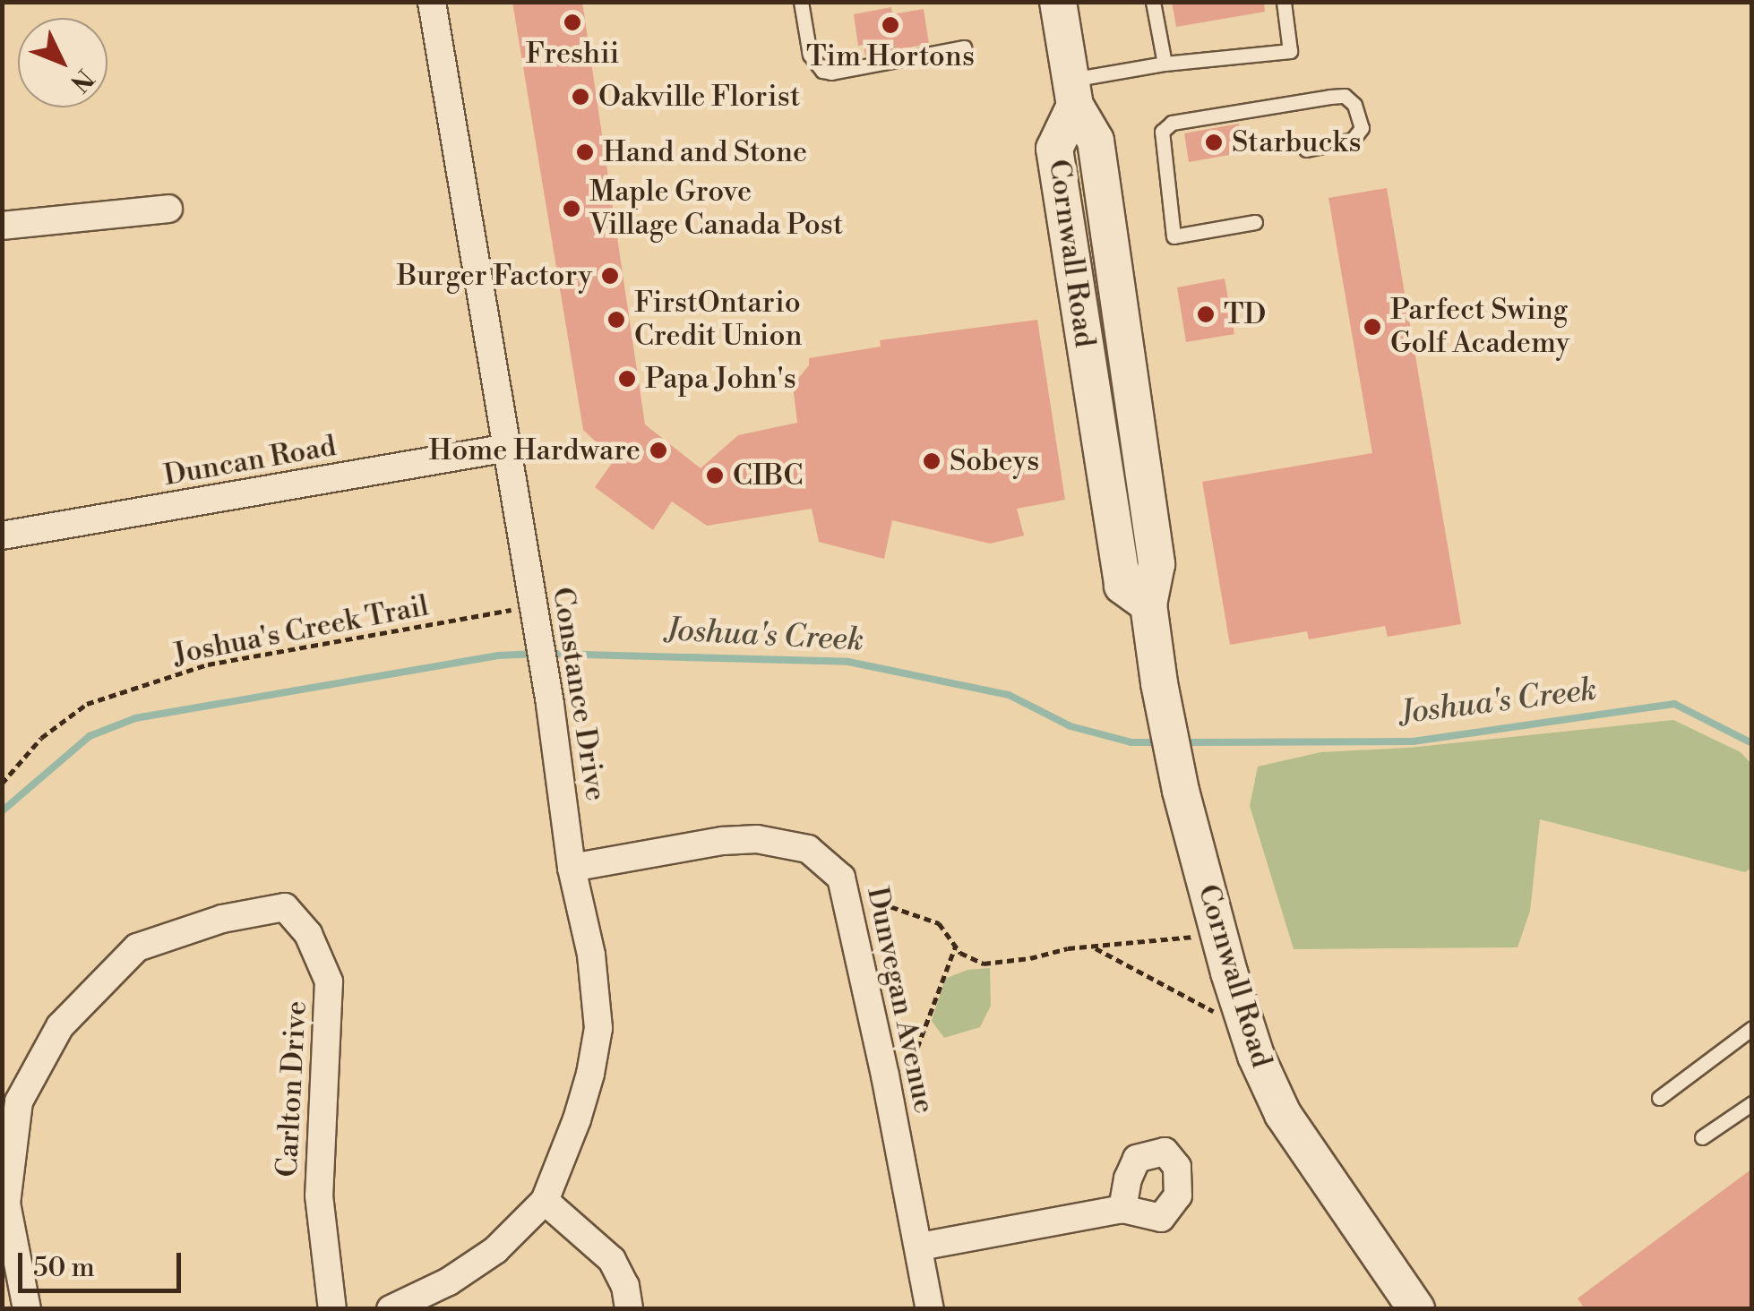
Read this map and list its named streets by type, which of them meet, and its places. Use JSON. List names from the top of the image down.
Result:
{
  "streets": {
    "main road": ["Cornwall Road"],
    "street": [
      "Duncan Road",
      "Constance Drive",
      "Dunvegan Avenue",
      "Carlton Drive"
    ],
    "path": ["Joshua's Creek Trail"]
  },
  "crossings": [
    ["Duncan Road", "Constance Drive"],
    ["Joshua's Creek Trail", "Constance Drive"],
    ["Constance Drive", "Dunvegan Avenue"]
  ],
  "water": ["Joshua's Creek"],
  "places": [
    "Freshii",
    "Tim Hortons",
    "Oakville Florist",
    "Starbucks",
    "Hand and Stone",
    "Maple Grove Village Canada Post",
    "Burger Factory",
    "TD",
    "FirstOntario Credit Union",
    "Parfect Swing Golf Academy",
    "Papa John's",
    "Home Hardware",
    "Sobeys",
    "CIBC"
  ],
  "scale_bar": "50 m",
  "north": "bottom right"
}
